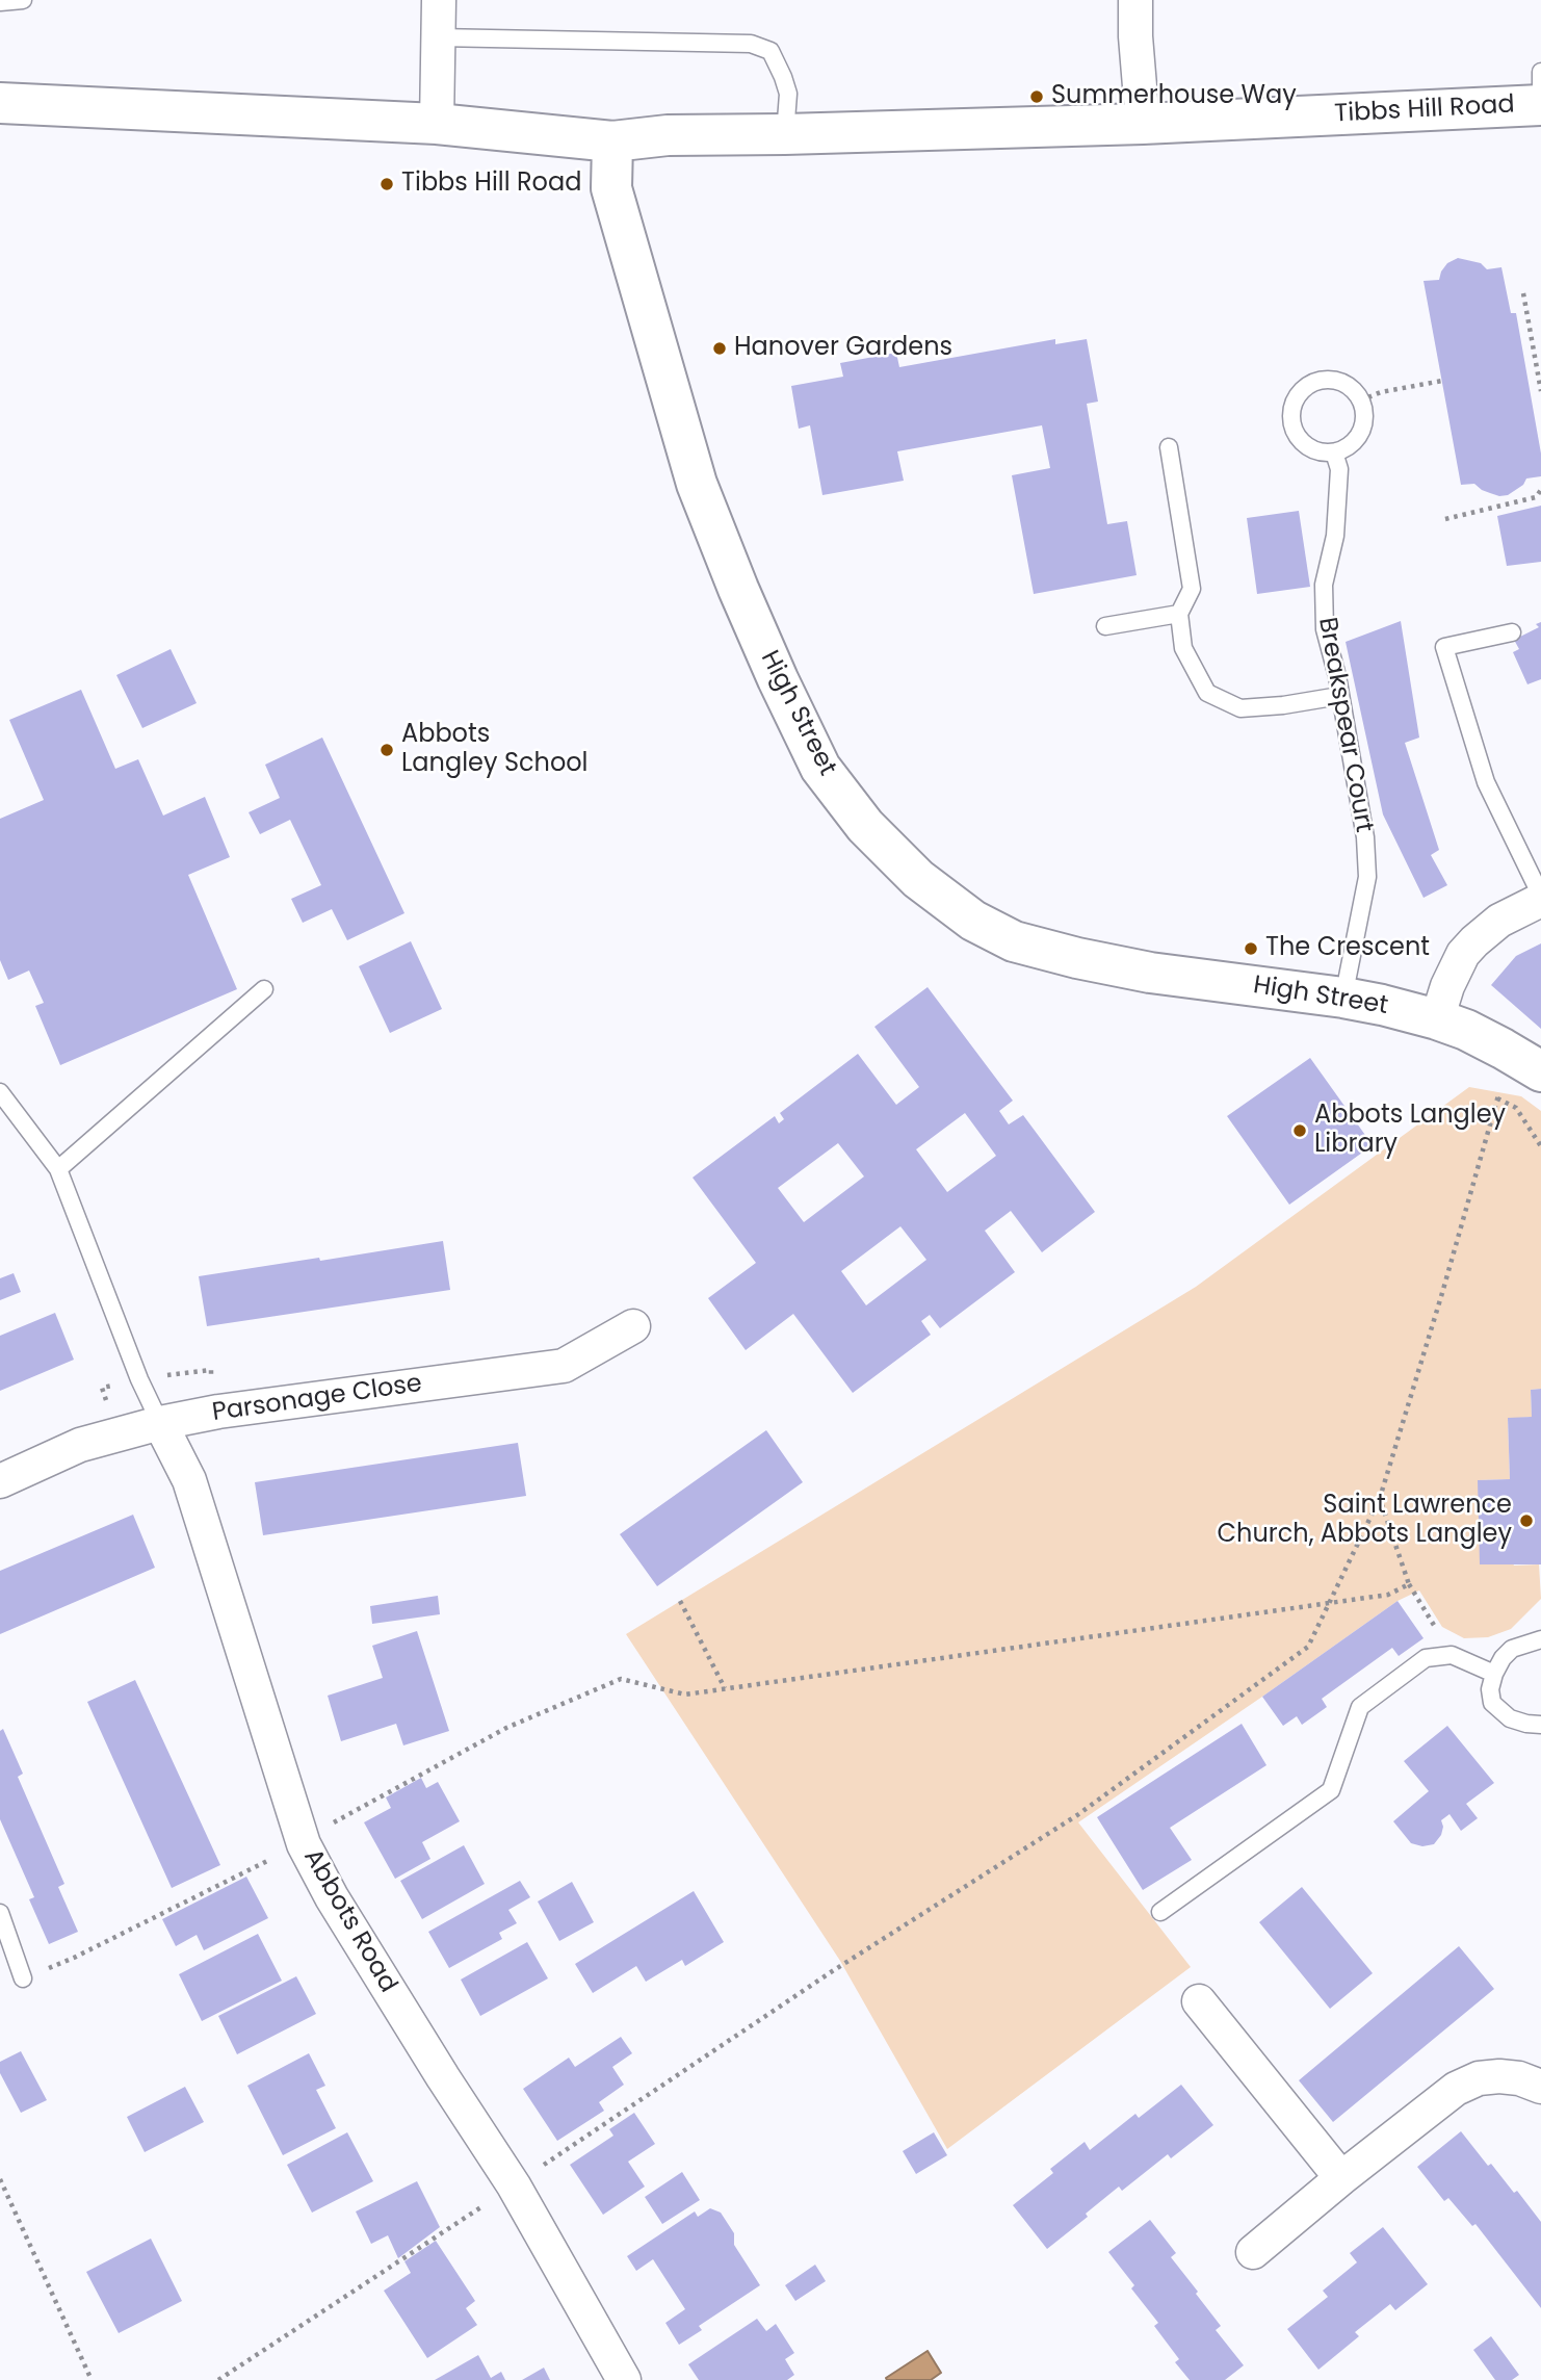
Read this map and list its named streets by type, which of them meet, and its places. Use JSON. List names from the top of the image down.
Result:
{
  "streets": {
    "street": [
      "Tibbs Hill Road",
      "High Street",
      "Parsonage Close",
      "Abbots Road"
    ],
    "lane": ["Breakspear Court"]
  },
  "crossings": [
    ["Tibbs Hill Road", "High Street"],
    ["High Street", "Breakspear Court"],
    ["Parsonage Close", "Abbots Road"]
  ],
  "places": [
    "Summerhouse Way",
    "Tibbs Hill Road",
    "Hanover Gardens",
    "Abbots Langley School",
    "The Crescent",
    "Abbots Langley Library",
    "Saint Lawrence Church, Abbots Langley"
  ]
}
